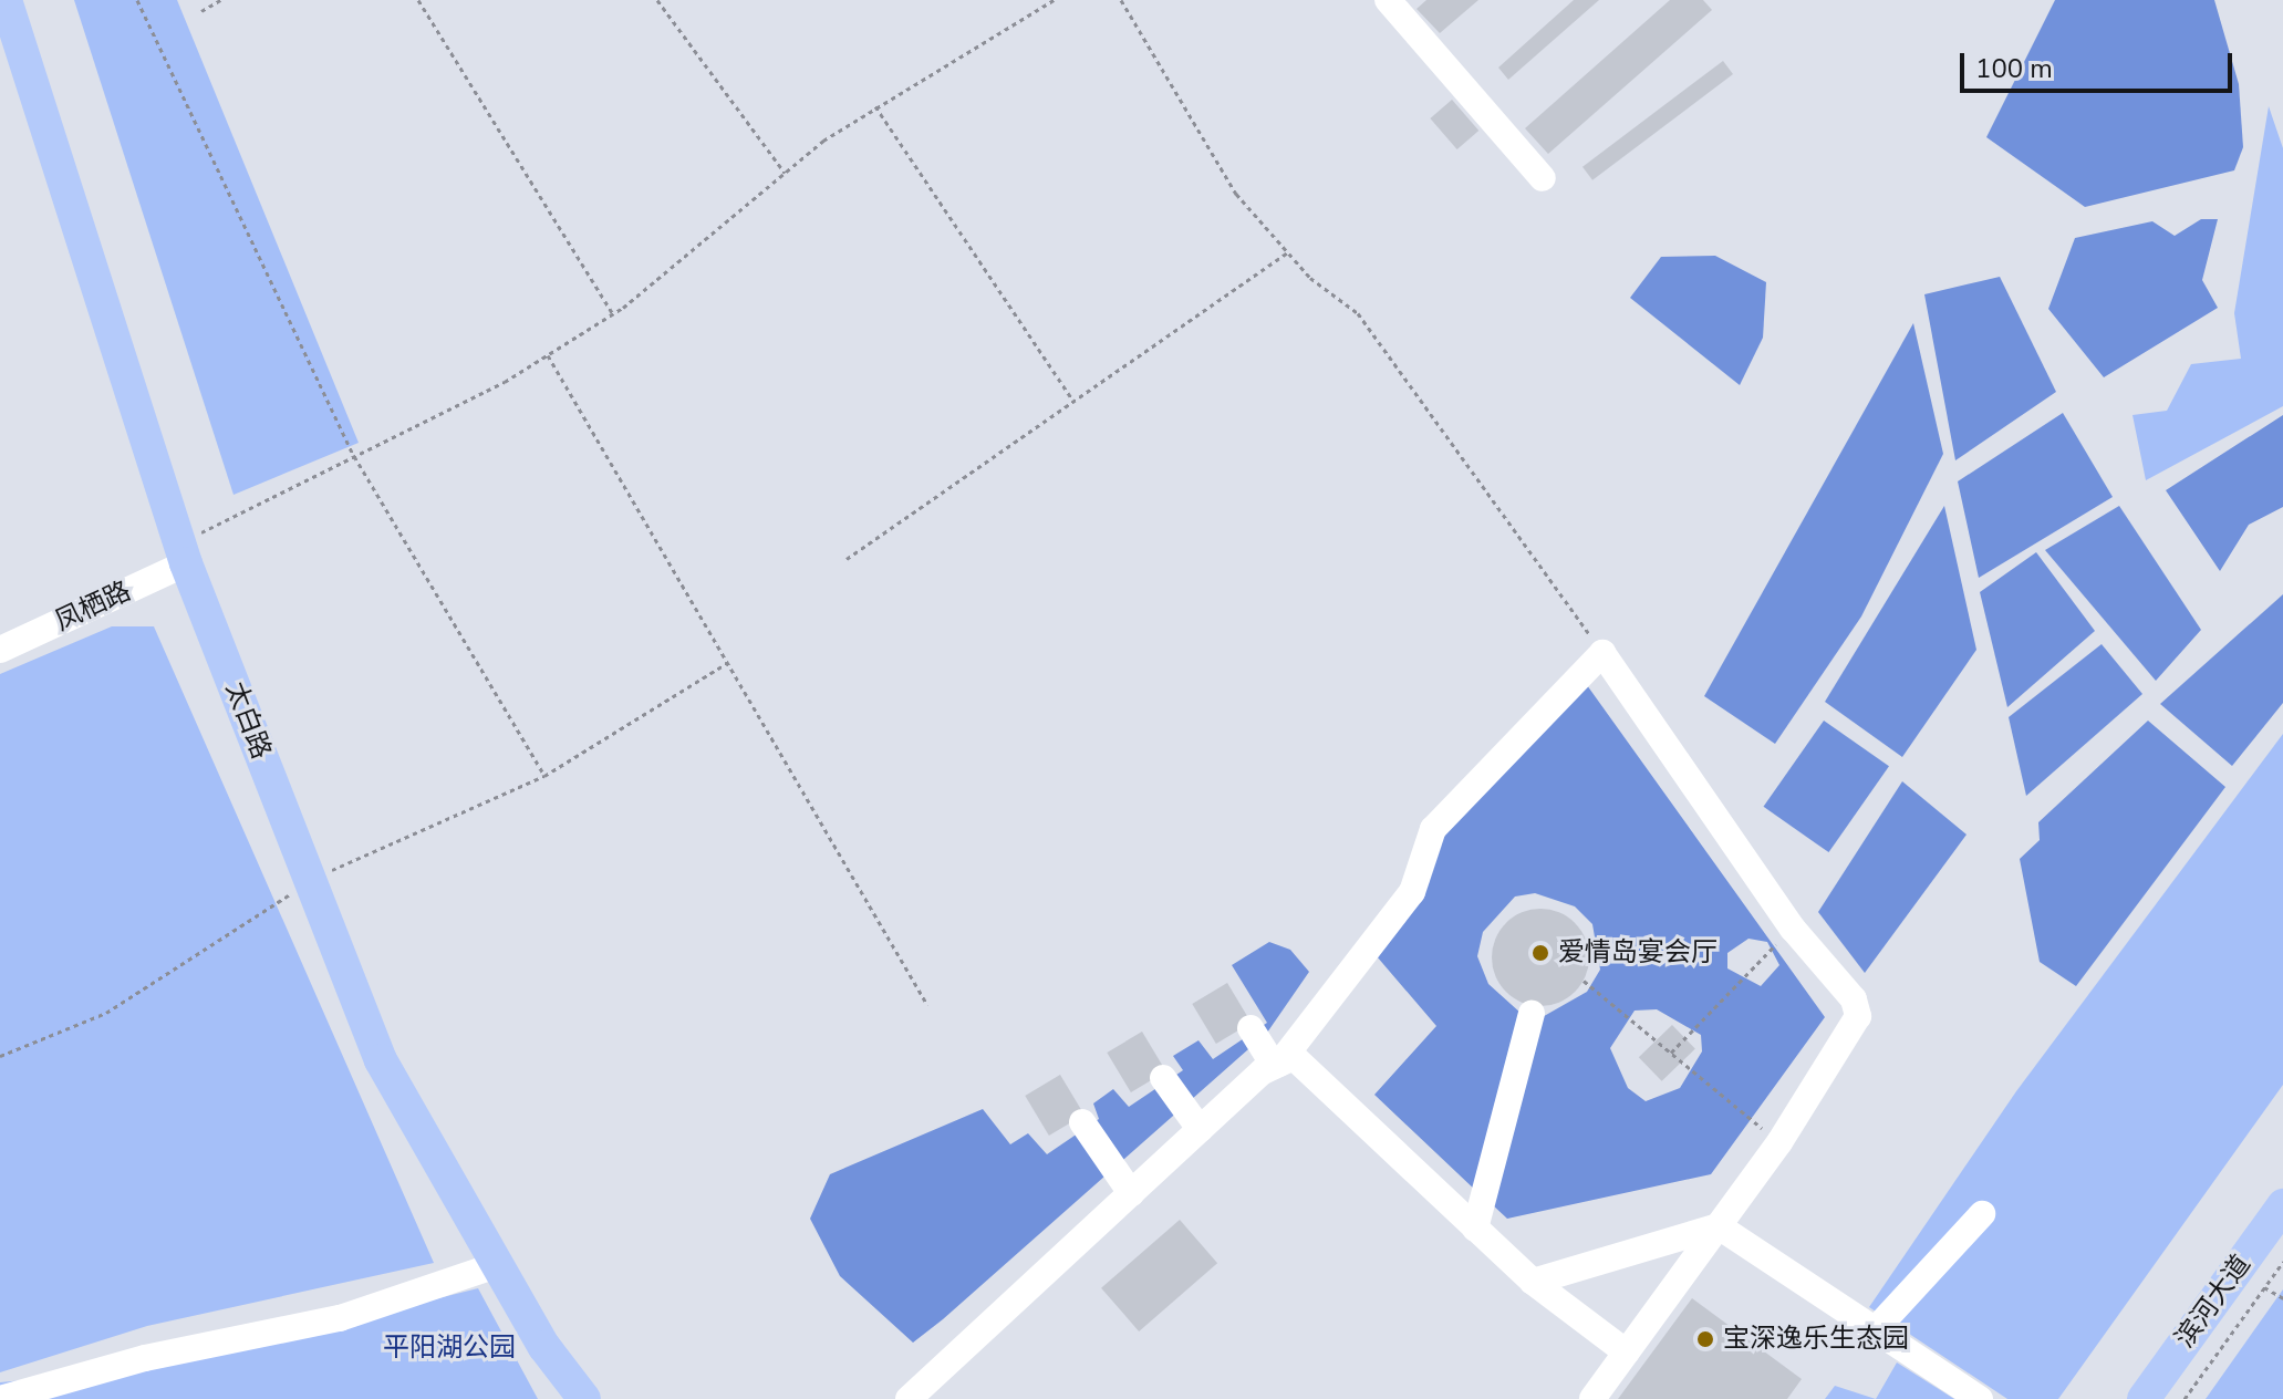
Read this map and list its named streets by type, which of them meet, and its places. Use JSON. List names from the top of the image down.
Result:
{
  "streets": {
    "main road": ["太白路", "滨河大道"],
    "street": ["凤栖路"]
  },
  "crossings": [
    ["凤栖路", "太白路"]
  ],
  "parks": ["平阳湖公园"],
  "places": ["爱情岛宴会厅", "宝深逸乐生态园"],
  "scale_bar": "100 m"
}
